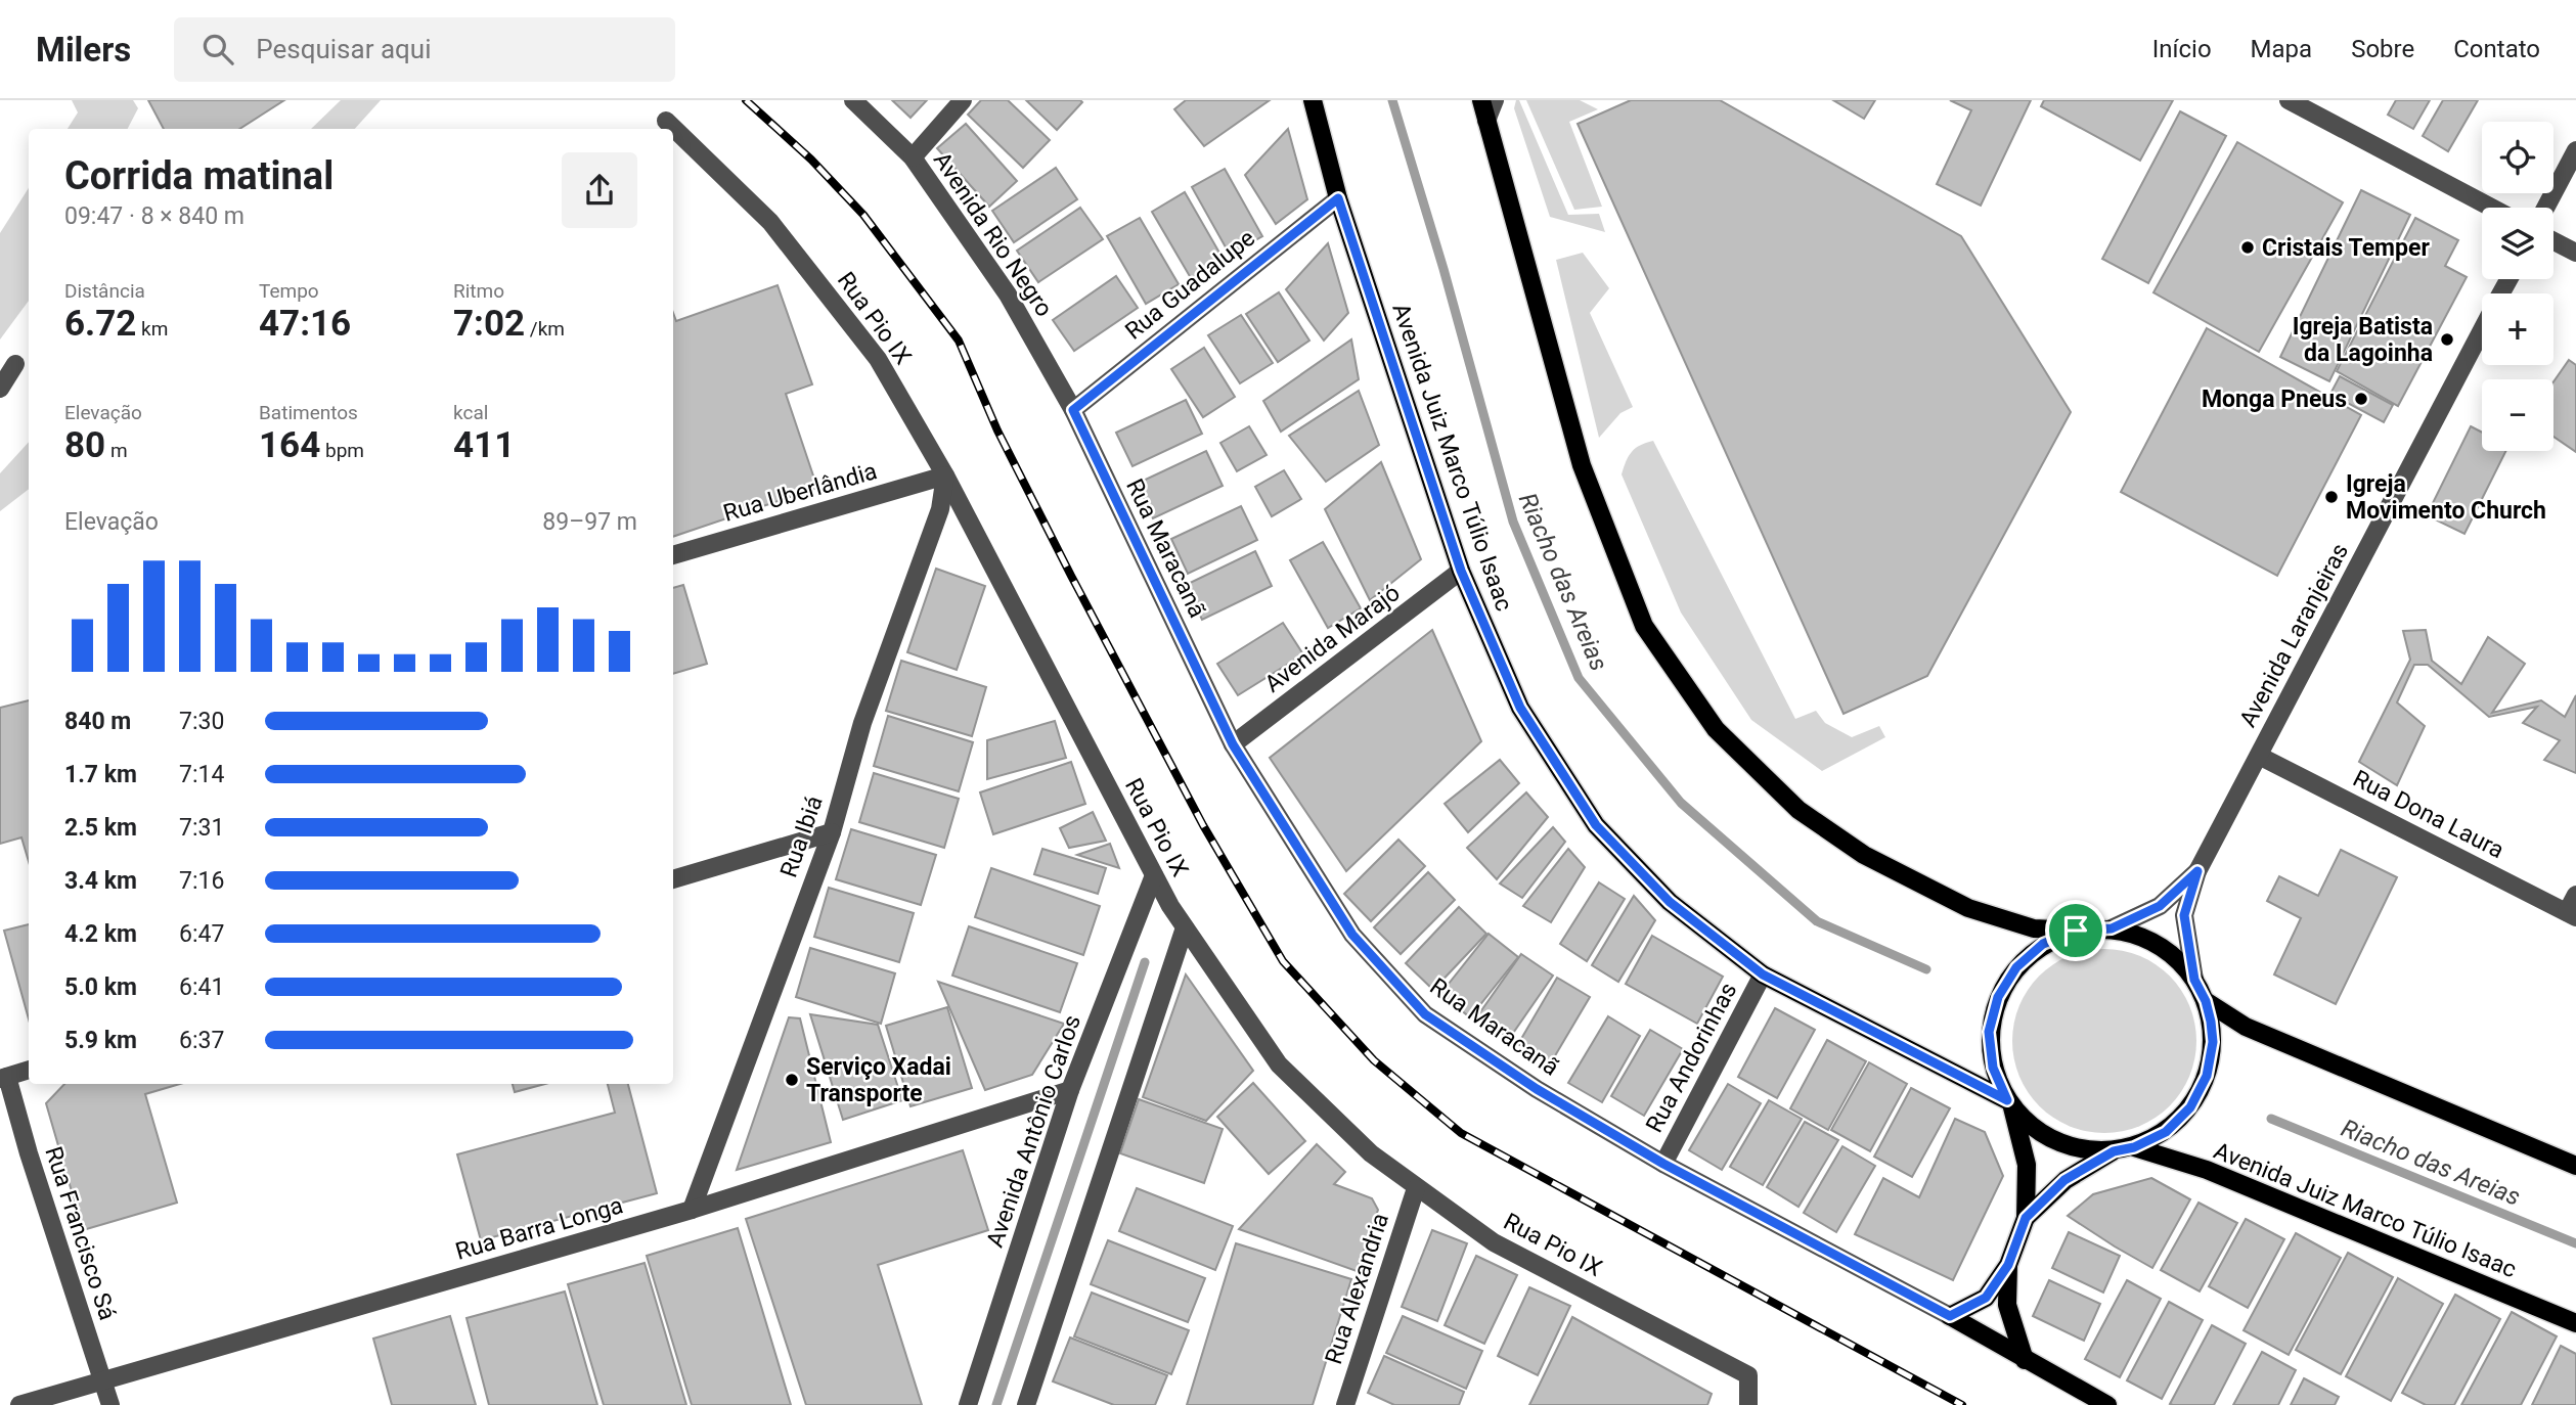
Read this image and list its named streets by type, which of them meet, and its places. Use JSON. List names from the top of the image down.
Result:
{
  "streets": {
    "main road": ["Avenida Juiz Marco Túlio Isaac", "Rua Maracanã"],
    "street": [
      "Avenida Rio Negro",
      "Rua Guadalupe",
      "Rua Pio IX",
      "Rua Uberlândia",
      "Avenida Laranjeiras",
      "Avenida Marajó",
      "Rua Dona Laura",
      "Rua Ibiá",
      "Rua Andorinhas",
      "Avenida Antônio Carlos",
      "Rua Barra Longa",
      "Rua Francisco Sá",
      "Rua Alexandria"
    ]
  },
  "crossings": [
    ["Avenida Rio Negro", "Rua Guadalupe"],
    ["Avenida Rio Negro", "Rua Maracanã"],
    ["Rua Guadalupe", "Avenida Juiz Marco Túlio Isaac"],
    ["Rua Guadalupe", "Rua Maracanã"],
    ["Rua Pio IX", "Rua Uberlândia"],
    ["Rua Pio IX", "Rua Ibiá"],
    ["Rua Pio IX", "Avenida Antônio Carlos"],
    ["Rua Pio IX", "Rua Alexandria"],
    ["Avenida Juiz Marco Túlio Isaac", "Avenida Laranjeiras"],
    ["Avenida Juiz Marco Túlio Isaac", "Avenida Marajó"],
    ["Avenida Juiz Marco Túlio Isaac", "Rua Andorinhas"],
    ["Rua Uberlândia", "Rua Ibiá"],
    ["Rua Maracanã", "Avenida Marajó"],
    ["Rua Maracanã", "Rua Andorinhas"],
    ["Avenida Laranjeiras", "Rua Dona Laura"],
    ["Rua Ibiá", "Rua Barra Longa"],
    ["Avenida Antônio Carlos", "Rua Barra Longa"],
    ["Rua Barra Longa", "Rua Francisco Sá"]
  ],
  "water": ["Riacho das Areias"],
  "places": [
    "Cristais Temper",
    "Igreja Batista da Lagoinha",
    "Monga Pneus",
    "Igreja Movimento Church",
    "Serviço Xadai Transporte"
  ],
  "page": {
    "header": "Milers",
    "search": "Pesquisar aqui",
    "nav": [
      "Início",
      "Mapa",
      "Sobre",
      "Contato"
    ],
    "map_buttons": ["+", "−"],
    "heading": ["Corrida matinal", "09:47 · 8 × 840 m"],
    "stats": [
      ["Distância", "6.72 km"],
      ["Tempo", "47:16"],
      ["Ritmo", "7:02 /km"],
      ["Elevação", "80 m"],
      ["Batimentos", "164 bpm"],
      ["kcal", "411"]
    ],
    "chart": ["Elevação", "89–97 m"],
    "list": [
      {
        "name": "840 m",
        "note": "7:30"
      },
      {
        "name": "1.7 km",
        "note": "7:14"
      },
      {
        "name": "2.5 km",
        "note": "7:31"
      },
      {
        "name": "3.4 km",
        "note": "7:16"
      },
      {
        "name": "4.2 km",
        "note": "6:47"
      },
      {
        "name": "5.0 km",
        "note": "6:41"
      },
      {
        "name": "5.9 km",
        "note": "6:37"
      }
    ]
  }
}
